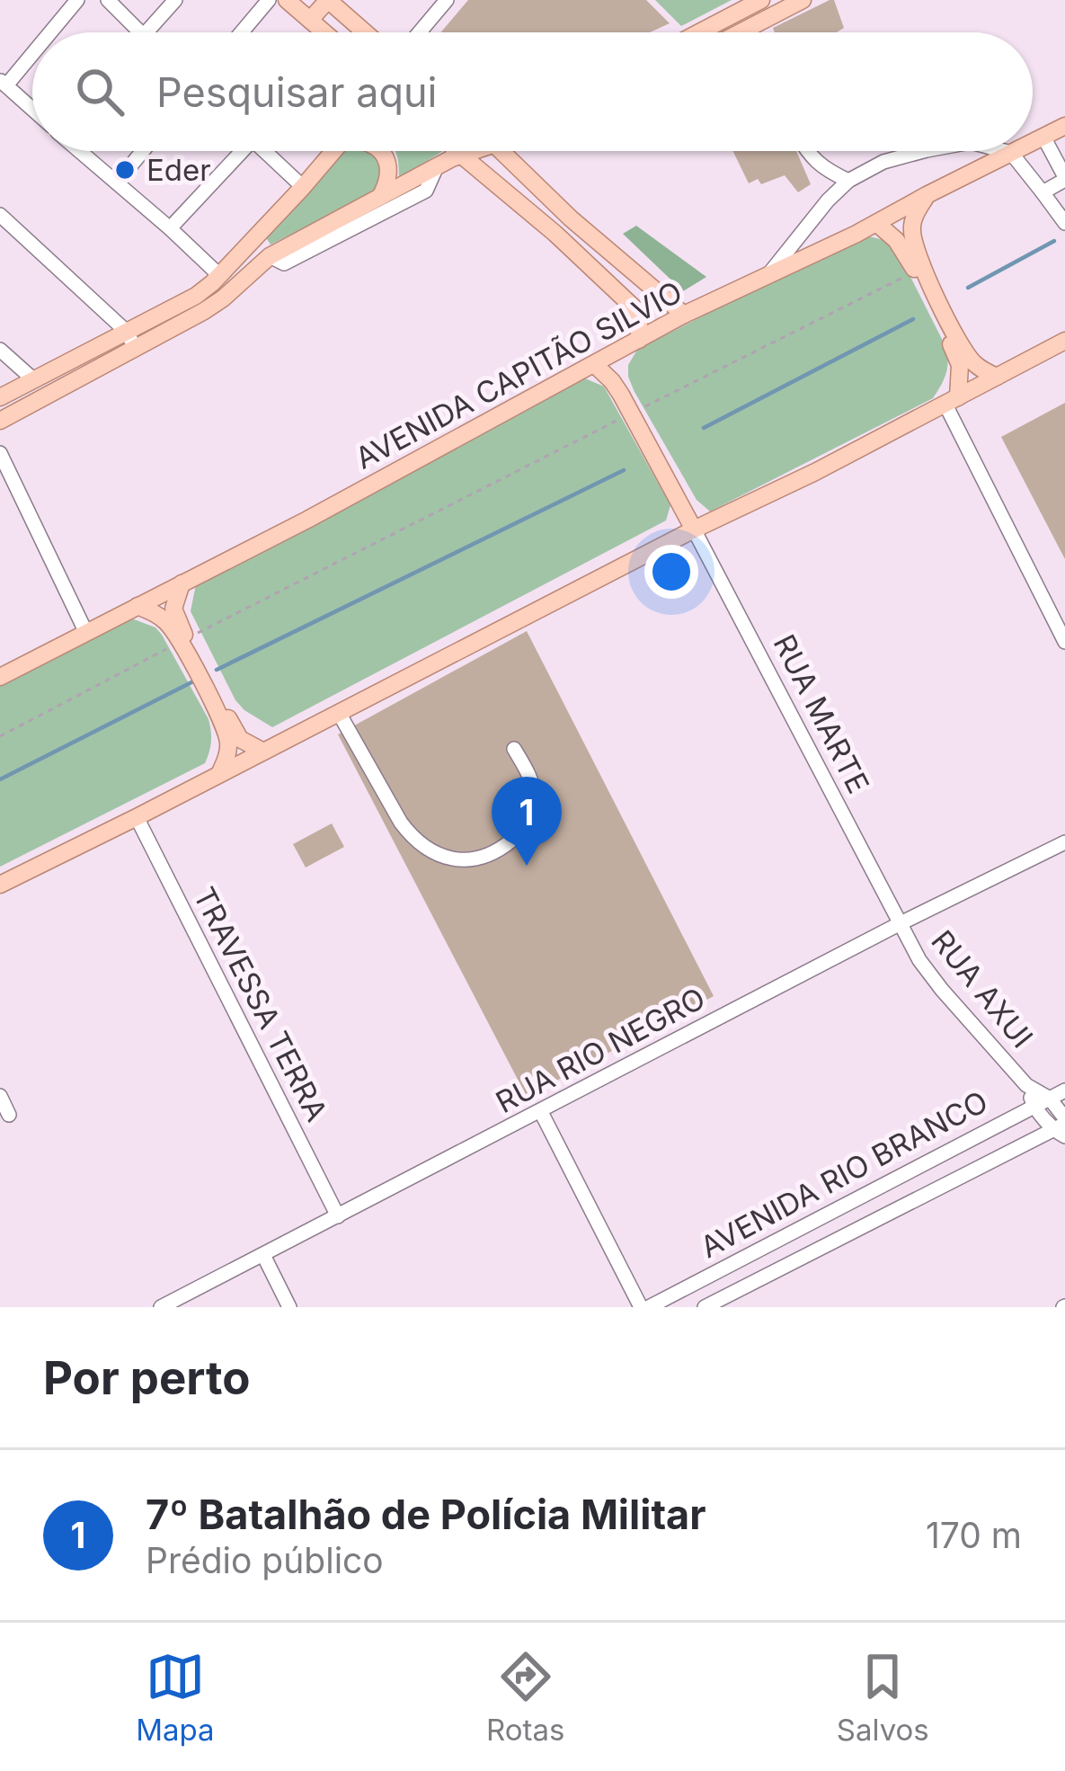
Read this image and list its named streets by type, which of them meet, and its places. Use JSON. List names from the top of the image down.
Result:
{
  "streets": {
    "main road": ["AVENIDA CAPITÃO SILVIO"],
    "street": [
      "RUA MARTE",
      "RUA AXUI",
      "TRAVESSA TERRA",
      "RUA RIO NEGRO",
      "AVENIDA RIO BRANCO"
    ]
  },
  "crossings": [
    ["RUA MARTE", "RUA AXUI"],
    ["RUA MARTE", "RUA RIO NEGRO"],
    ["RUA AXUI", "RUA RIO NEGRO"],
    ["RUA AXUI", "AVENIDA RIO BRANCO"],
    ["TRAVESSA TERRA", "RUA RIO NEGRO"]
  ],
  "places": ["Eder"],
  "page": {
    "search": "Pesquisar aqui",
    "pins": "1",
    "heading": "Por perto",
    "list": [
      {
        "mark": "1",
        "name": "7º Batalhão de Polícia Militar",
        "note": "Prédio público",
        "value": "170 m"
      }
    ],
    "nav": ["Mapa", "Rotas", "Salvos"]
  }
}
